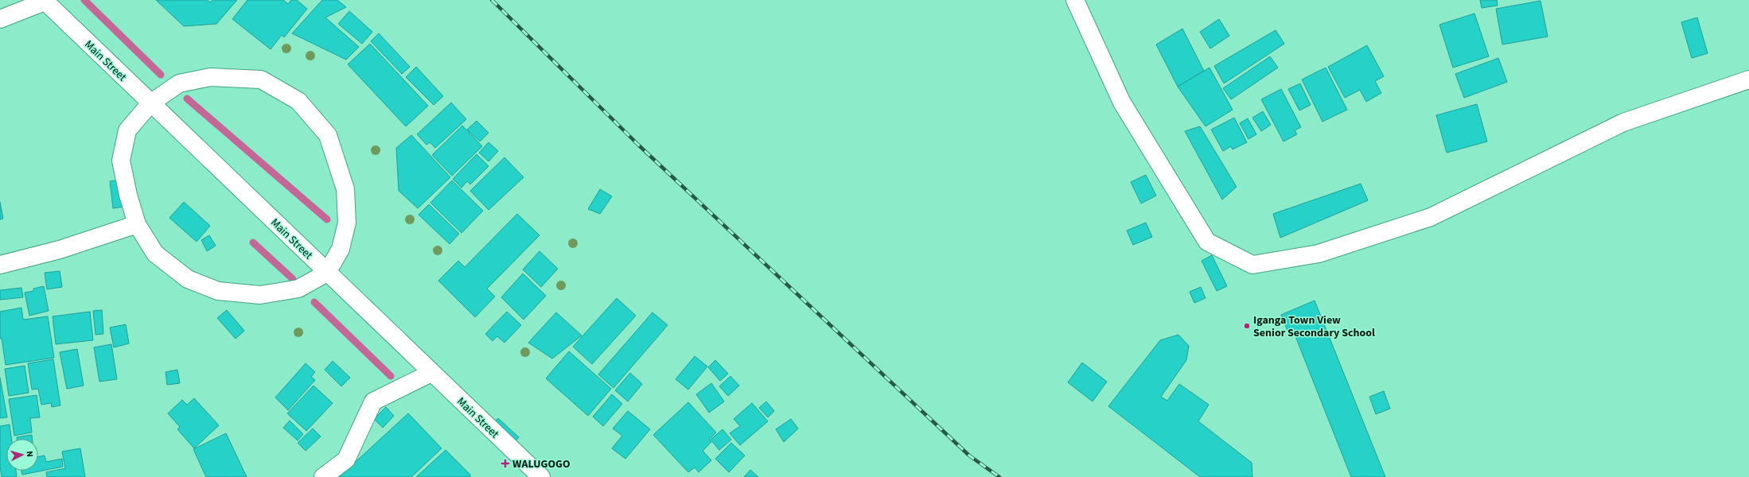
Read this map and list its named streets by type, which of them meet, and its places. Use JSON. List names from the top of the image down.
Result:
{
  "streets": {
    "street": ["Main Street"]
  },
  "places": {
    "other": ["Iganga Town View Senior Secondary School"],
    "health": ["WALUGOGO"]
  },
  "north": "right"
}
